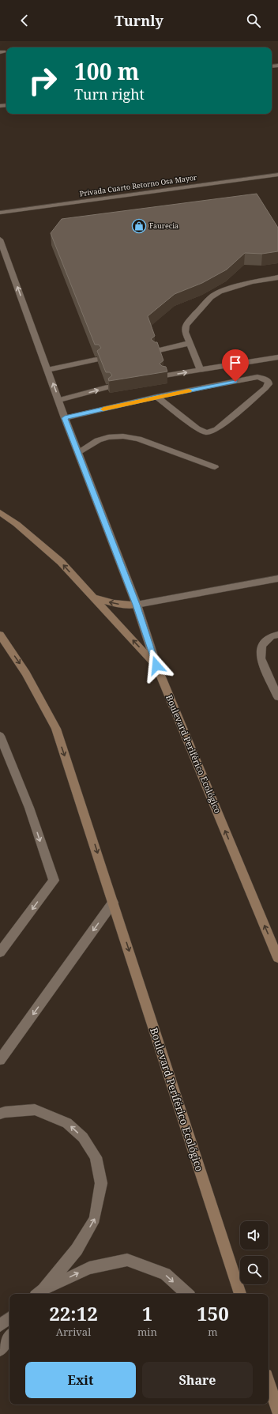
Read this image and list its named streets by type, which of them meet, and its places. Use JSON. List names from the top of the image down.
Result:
{
  "streets": {
    "street": ["Privada Cuarto Retorno Osa Mayor", "Boulevard Periférico Ecológico"]
  },
  "places": {
    "shop": ["Faurecia"]
  },
  "page": {
    "header": "Turnly",
    "turn": ["100 m", "Turn right"],
    "eta": [
      "22:12",
      "Arrival",
      "1",
      "min",
      "150",
      "m"
    ],
    "buttons": ["Exit", "Share"]
  }
}
